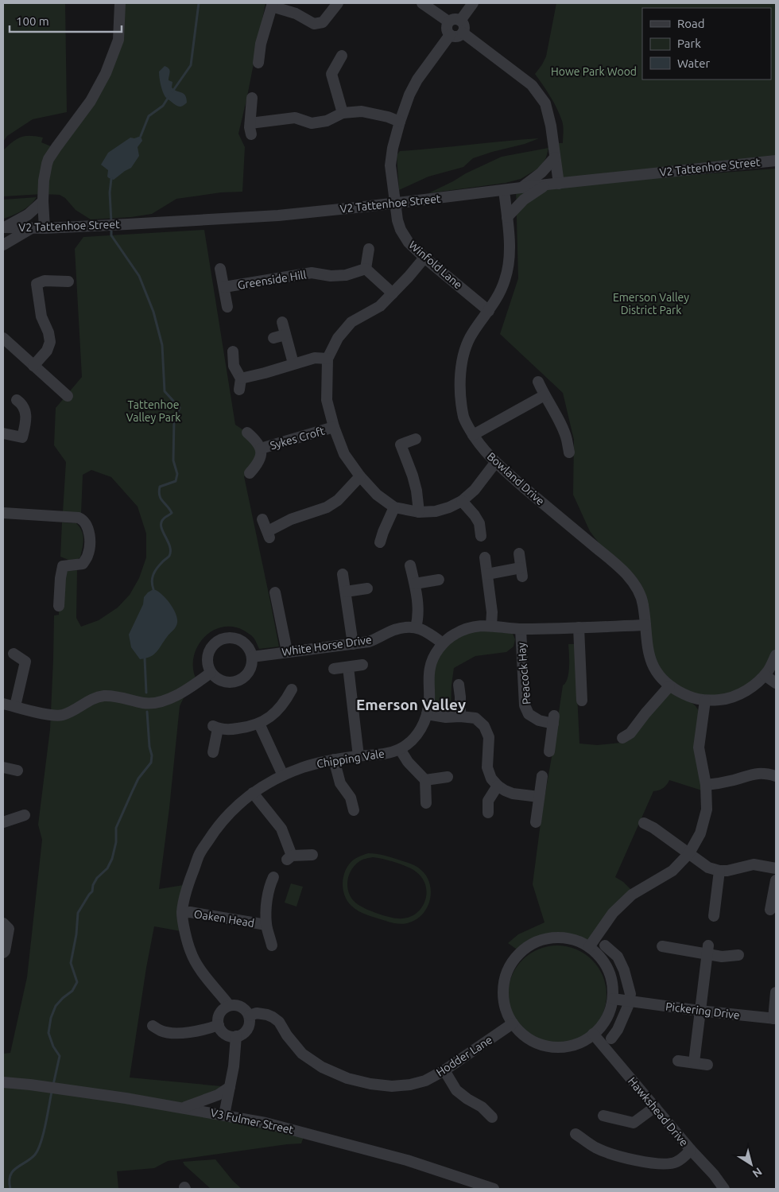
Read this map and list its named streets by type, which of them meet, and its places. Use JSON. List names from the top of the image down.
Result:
{
  "streets": {
    "street": [
      "V2 Tattenhoe Street",
      "Winfold Lane",
      "Greenside Hill",
      "Sykes Croft",
      "Bowland Drive",
      "White Horse Drive",
      "Peacock Hay",
      "Chipping Vale",
      "Oaken Head",
      "Pickering Drive",
      "Hodder Lane",
      "Hawkshead Drive",
      "V3 Fulmer Street"
    ]
  },
  "crossings": [
    ["V2 Tattenhoe Street", "Bowland Drive"],
    ["Winfold Lane", "Bowland Drive"],
    ["Bowland Drive", "Chipping Vale"],
    ["Peacock Hay", "Chipping Vale"],
    ["Chipping Vale", "Oaken Head"],
    ["Chipping Vale", "Hodder Lane"],
    ["Pickering Drive", "Hodder Lane"],
    ["Pickering Drive", "Hawkshead Drive"],
    ["Hodder Lane", "Hawkshead Drive"]
  ],
  "districts": ["Emerson Valley"],
  "parks": ["Howe Park Wood", "Emerson Valley District Park", "Tattenhoe Valley Park"],
  "legend": ["Road", "Park", "Water"],
  "scale_bar": "100 m",
  "north": "bottom right"
}
